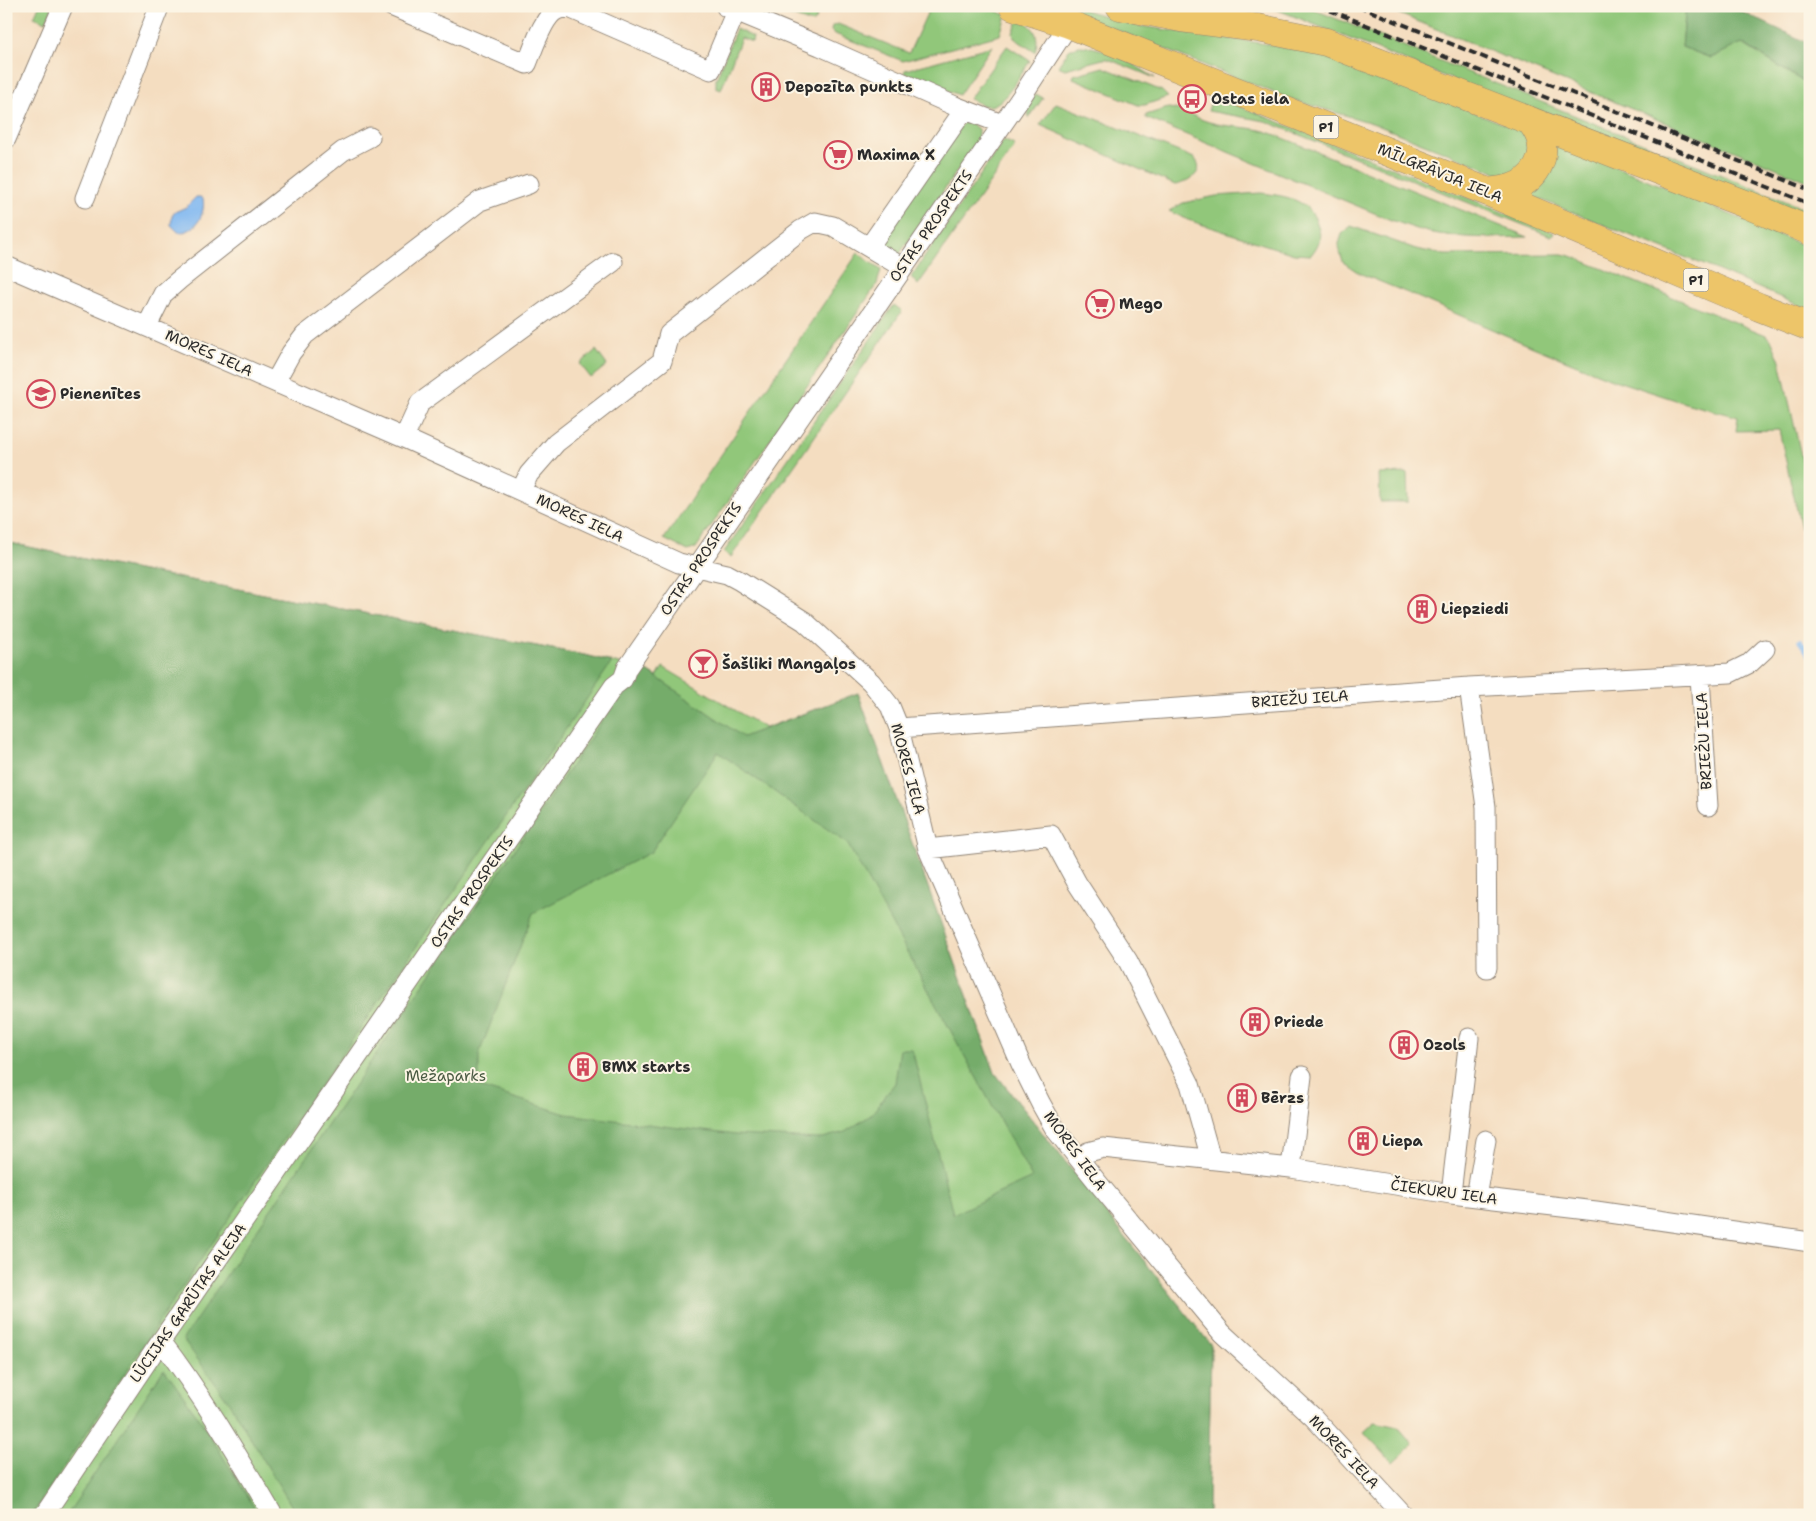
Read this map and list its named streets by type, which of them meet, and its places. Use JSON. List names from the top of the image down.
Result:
{
  "streets": {
    "main road": ["P1", "MĪLGRĀVJA IELA"],
    "street": [
      "OSTAS PROSPEKTS",
      "MORES IELA",
      "BRIEŽU IELA",
      "ČIEKURU IELA",
      "LŪCIJAS GARŪTAS ALEJA"
    ]
  },
  "crossings": [
    ["P1", "MĪLGRĀVJA IELA"],
    ["P1", "OSTAS PROSPEKTS"],
    ["MĪLGRĀVJA IELA", "OSTAS PROSPEKTS"],
    ["OSTAS PROSPEKTS", "MORES IELA"],
    ["OSTAS PROSPEKTS", "LŪCIJAS GARŪTAS ALEJA"],
    ["MORES IELA", "BRIEŽU IELA"],
    ["MORES IELA", "ČIEKURU IELA"]
  ],
  "parks": ["Mežaparks"],
  "places": {
    "building": [
      "Depozīta punkts",
      "Liepziedi",
      "Priede",
      "Ozols",
      "BMX starts",
      "Bērzs",
      "Liepa"
    ],
    "bus stop": ["Ostas iela"],
    "supermarket": ["Maxima X", "Mego"],
    "school or university": ["Pienenītes"],
    "bar": ["Šašliki Mangaļos"]
  }
}
